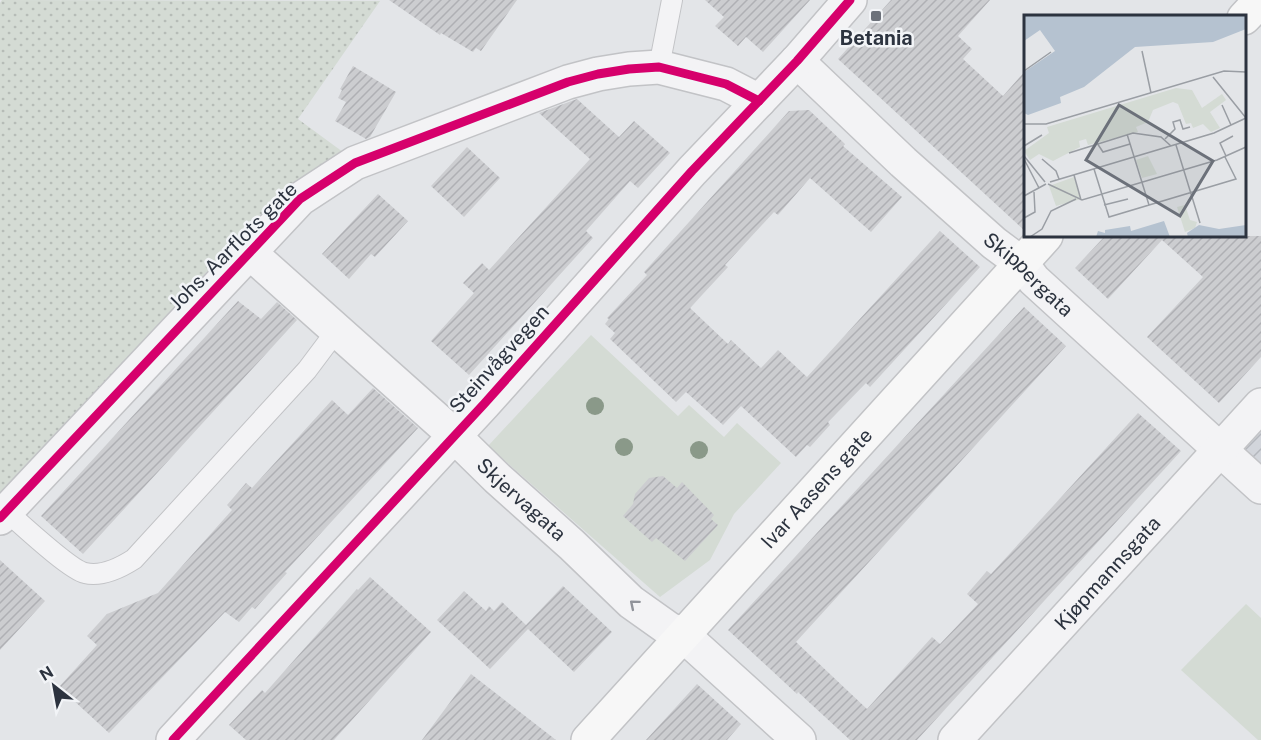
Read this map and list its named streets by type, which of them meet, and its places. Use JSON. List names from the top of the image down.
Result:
{
  "streets": {
    "main road": ["Ivar Aasens gate"],
    "street": [
      "Johs. Aarflots gate",
      "Skippergata",
      "Steinvågvegen",
      "Skjervagata",
      "Kjøpmannsgata"
    ]
  },
  "crossings": [
    ["Johs. Aarflots gate", "Steinvågvegen"],
    ["Johs. Aarflots gate", "Skjervagata"],
    ["Skippergata", "Steinvågvegen"],
    ["Skippergata", "Ivar Aasens gate"],
    ["Skippergata", "Kjøpmannsgata"],
    ["Steinvågvegen", "Skjervagata"],
    ["Ivar Aasens gate", "Skjervagata"]
  ],
  "one_way": ["Skjervagata"],
  "places": {
    "transit": ["Betania"]
  },
  "north": "top left"
}
